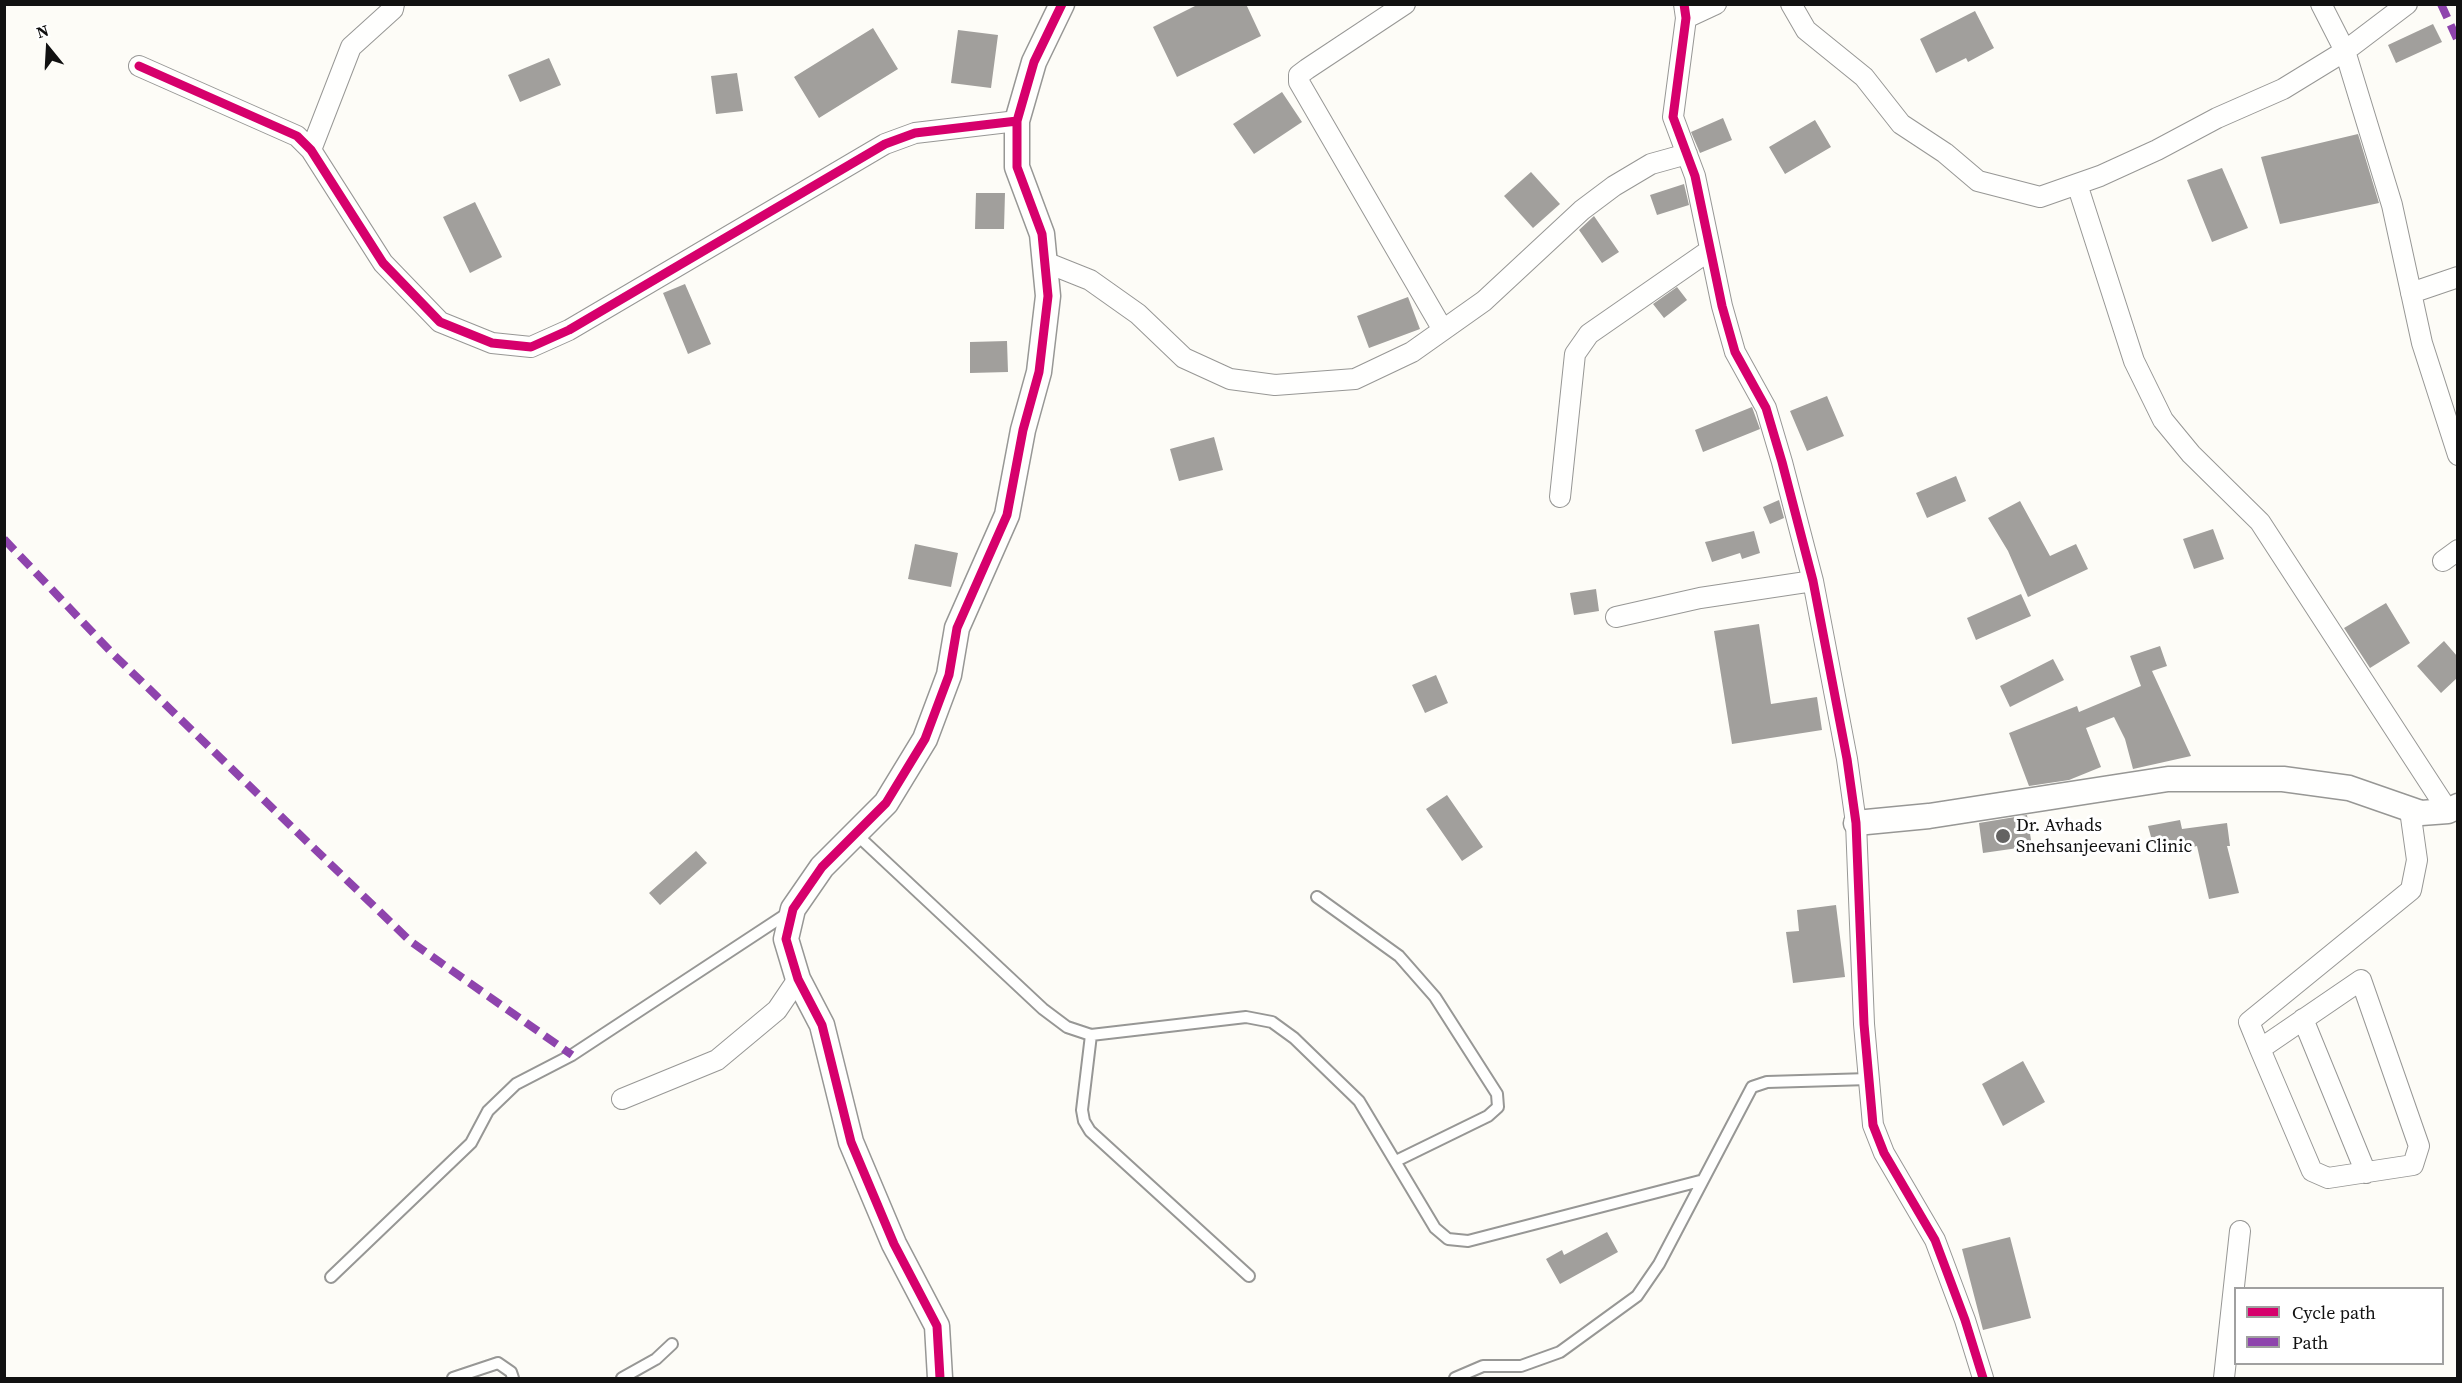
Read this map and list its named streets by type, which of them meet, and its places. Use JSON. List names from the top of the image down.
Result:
{
  "places": ["Dr. Avhads Snehsanjeevani Clinic"],
  "legend": ["Cycle path", "Path"],
  "north": "top"
}
